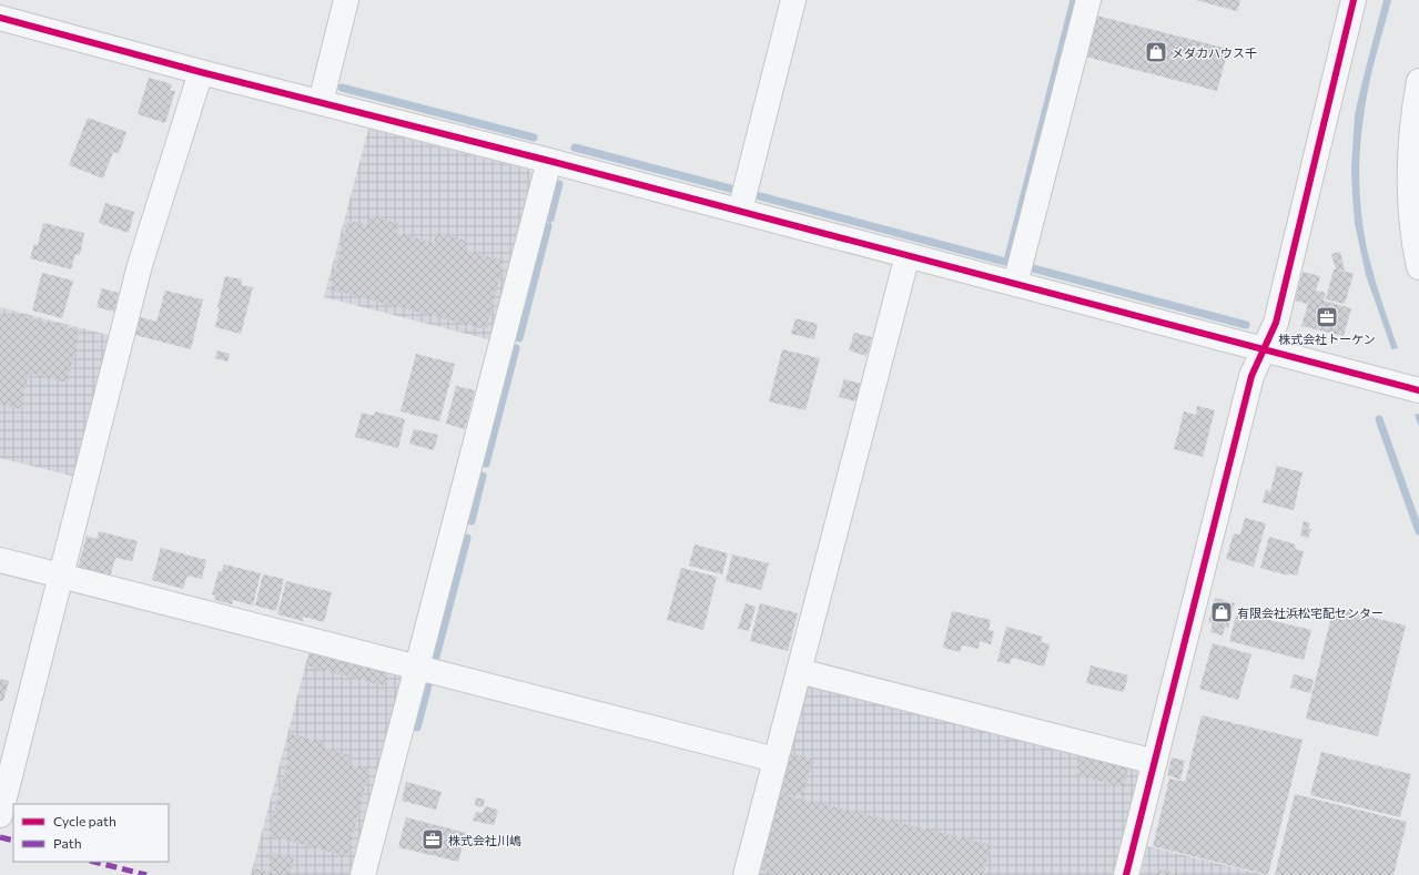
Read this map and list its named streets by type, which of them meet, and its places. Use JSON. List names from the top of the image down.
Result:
{
  "places": {
    "shop": ["メダカハウス千", "有限会社浜松宅配センター"],
    "office": ["株式会社トーケン", "株式会社川嶋"]
  },
  "legend": ["Cycle path", "Path"]
}
